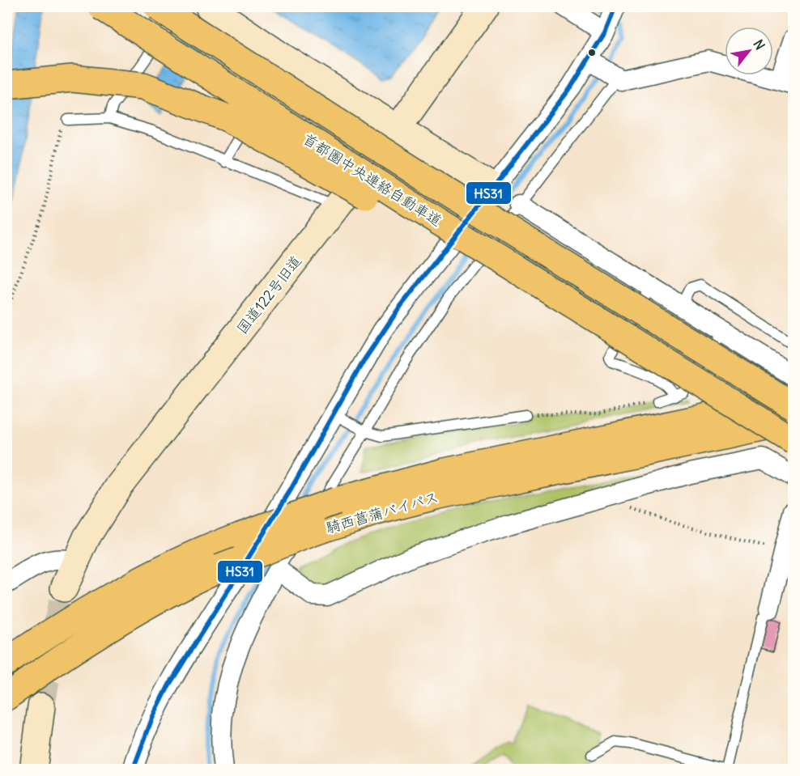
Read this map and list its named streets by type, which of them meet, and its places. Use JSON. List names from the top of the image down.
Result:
{
  "streets": {
    "highway": ["首都圏中央連絡自動車道", "騎西菖蒲バイパス"],
    "street": ["国道122号旧道"]
  },
  "lines": ["transit line HS31"],
  "north": "top right"
}
